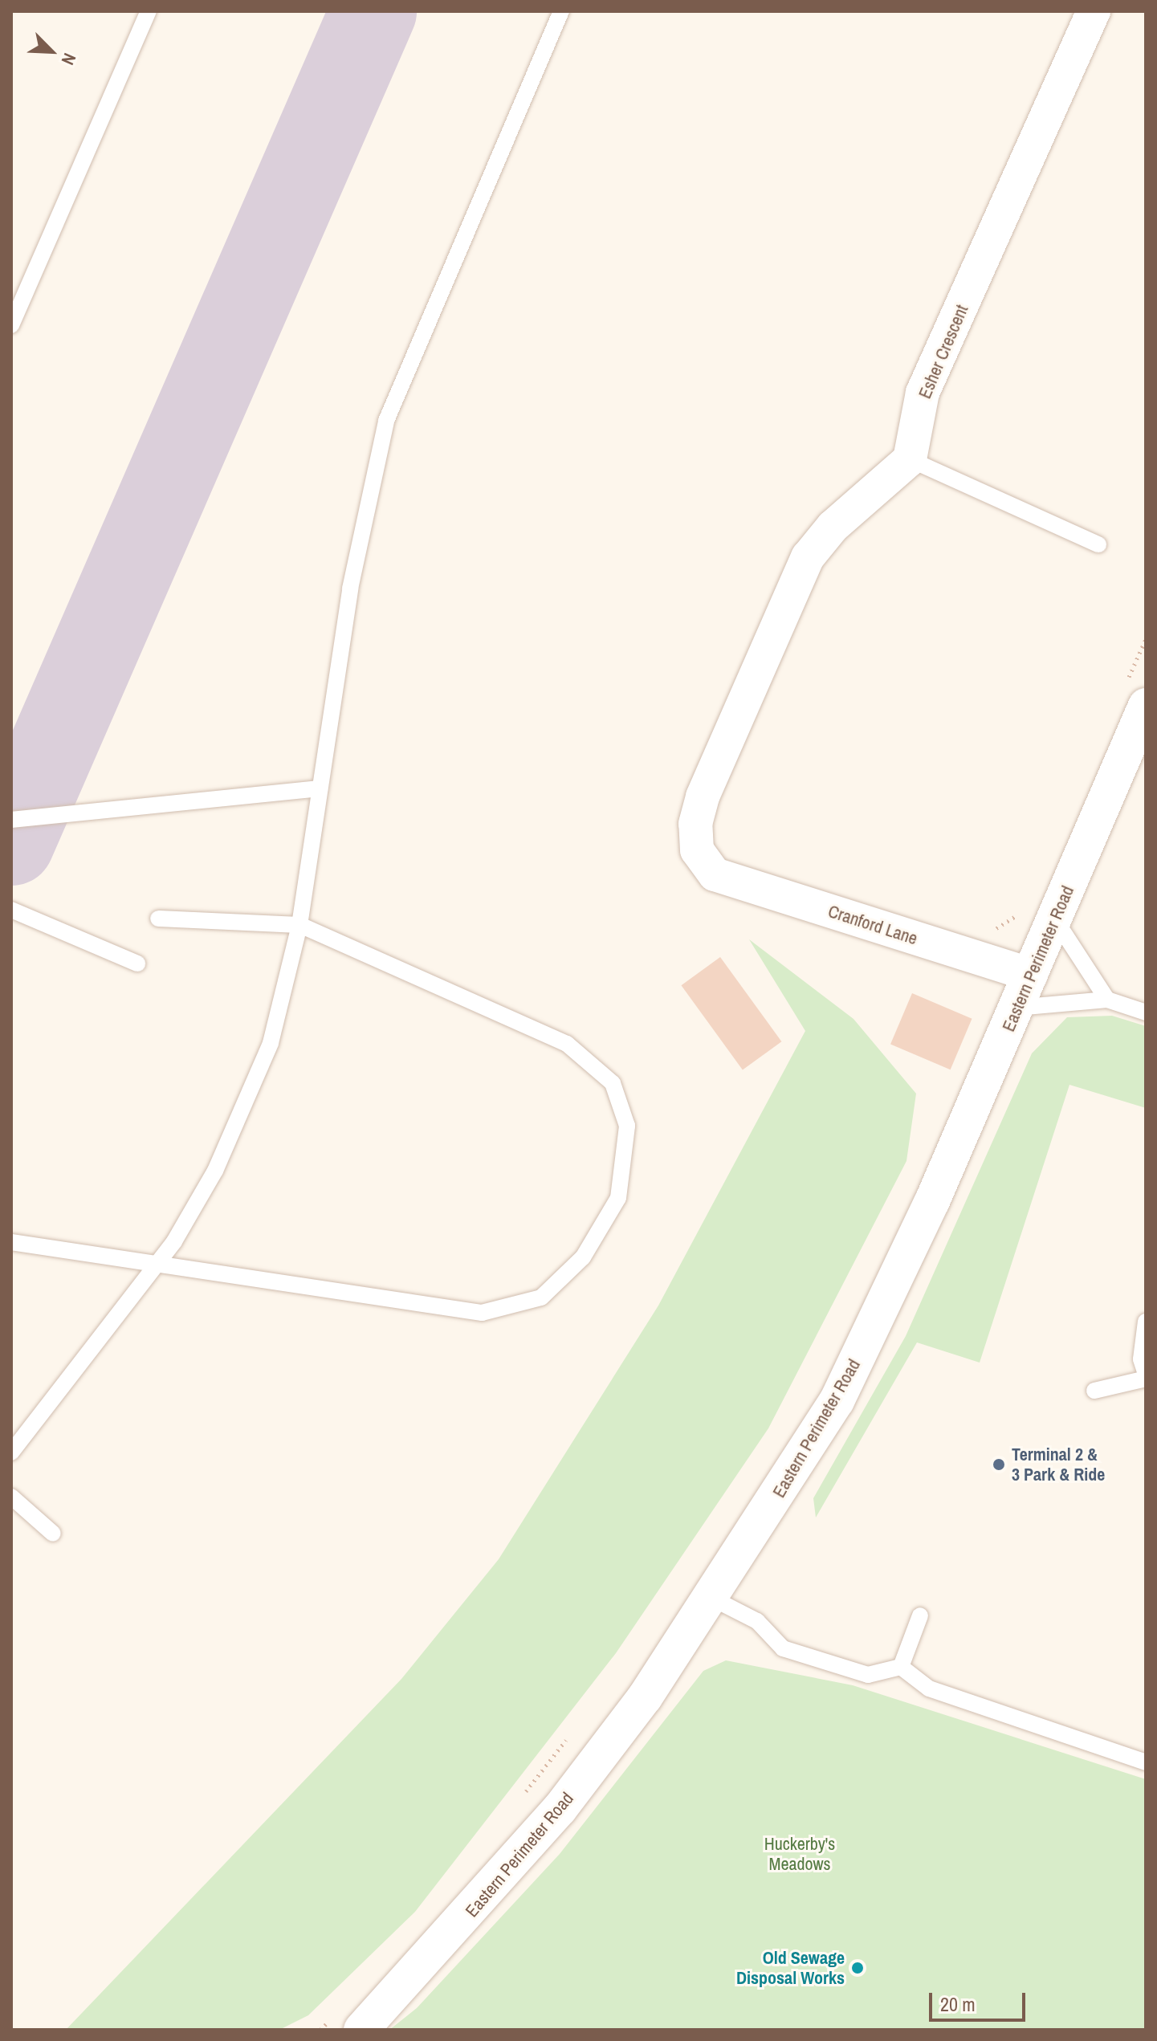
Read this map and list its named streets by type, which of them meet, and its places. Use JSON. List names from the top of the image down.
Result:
{
  "streets": {
    "street": ["Esher Crescent", "Cranford Lane", "Eastern Perimeter Road"]
  },
  "crossings": [
    ["Esher Crescent", "Cranford Lane"],
    ["Cranford Lane", "Eastern Perimeter Road"]
  ],
  "parks": ["Huckerby's Meadows"],
  "places": ["Terminal 2 & 3 Park & Ride", "Old Sewage Disposal Works"],
  "scale_bar": "20 m",
  "north": "bottom right"
}
